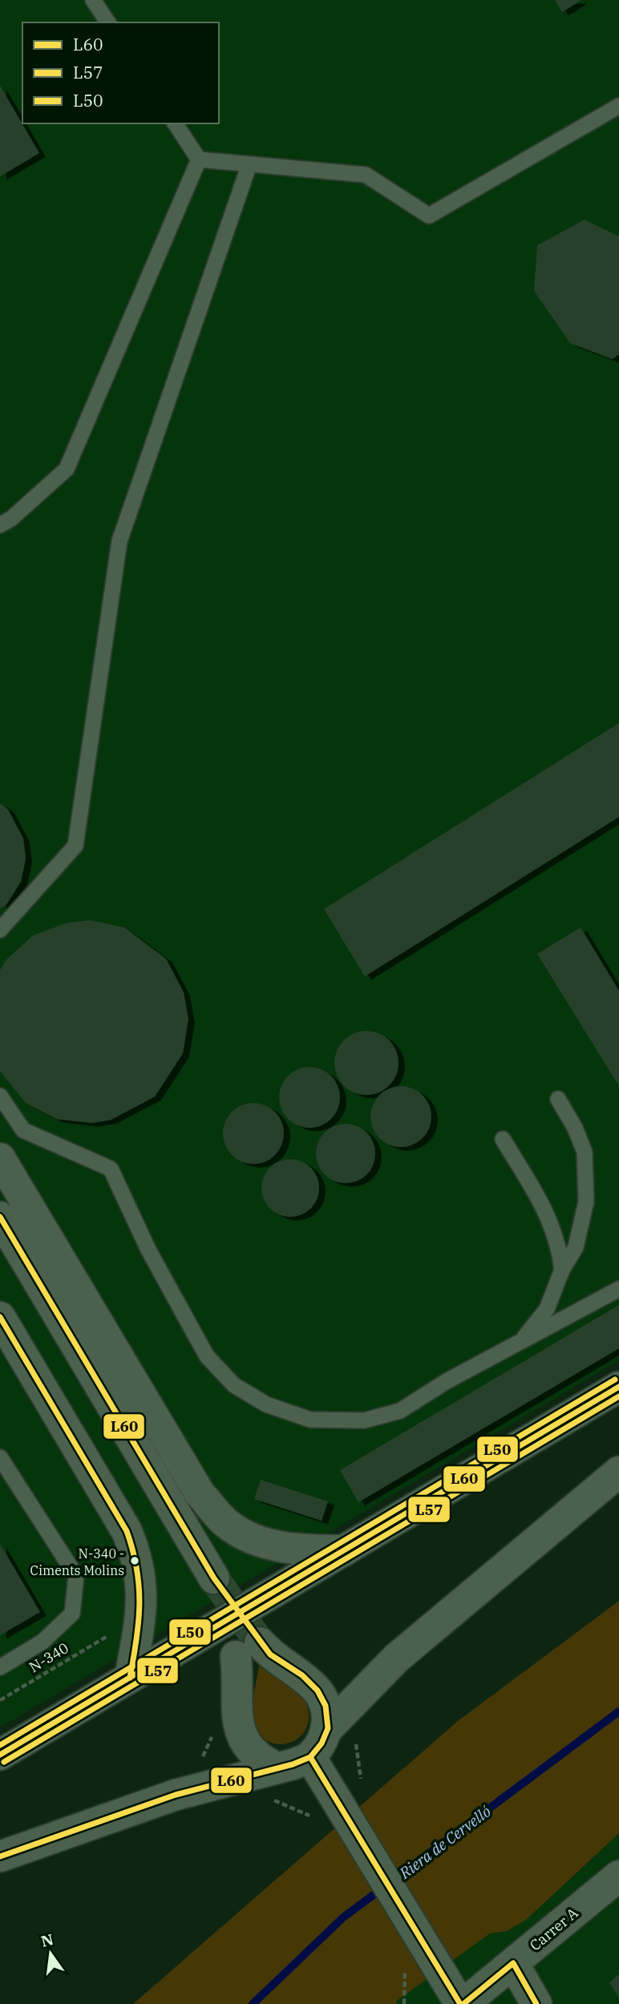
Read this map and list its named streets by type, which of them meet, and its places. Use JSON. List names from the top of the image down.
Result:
{
  "streets": {
    "street": ["Carrer A"],
    "path": ["N-340"]
  },
  "water": ["Riera de Cervelló"],
  "places": ["N-340 - Ciments Molins"],
  "lines": ["transit line L60", "transit line L50", "transit line L57"],
  "legend": ["L60", "L57", "L50"],
  "north": "top"
}
